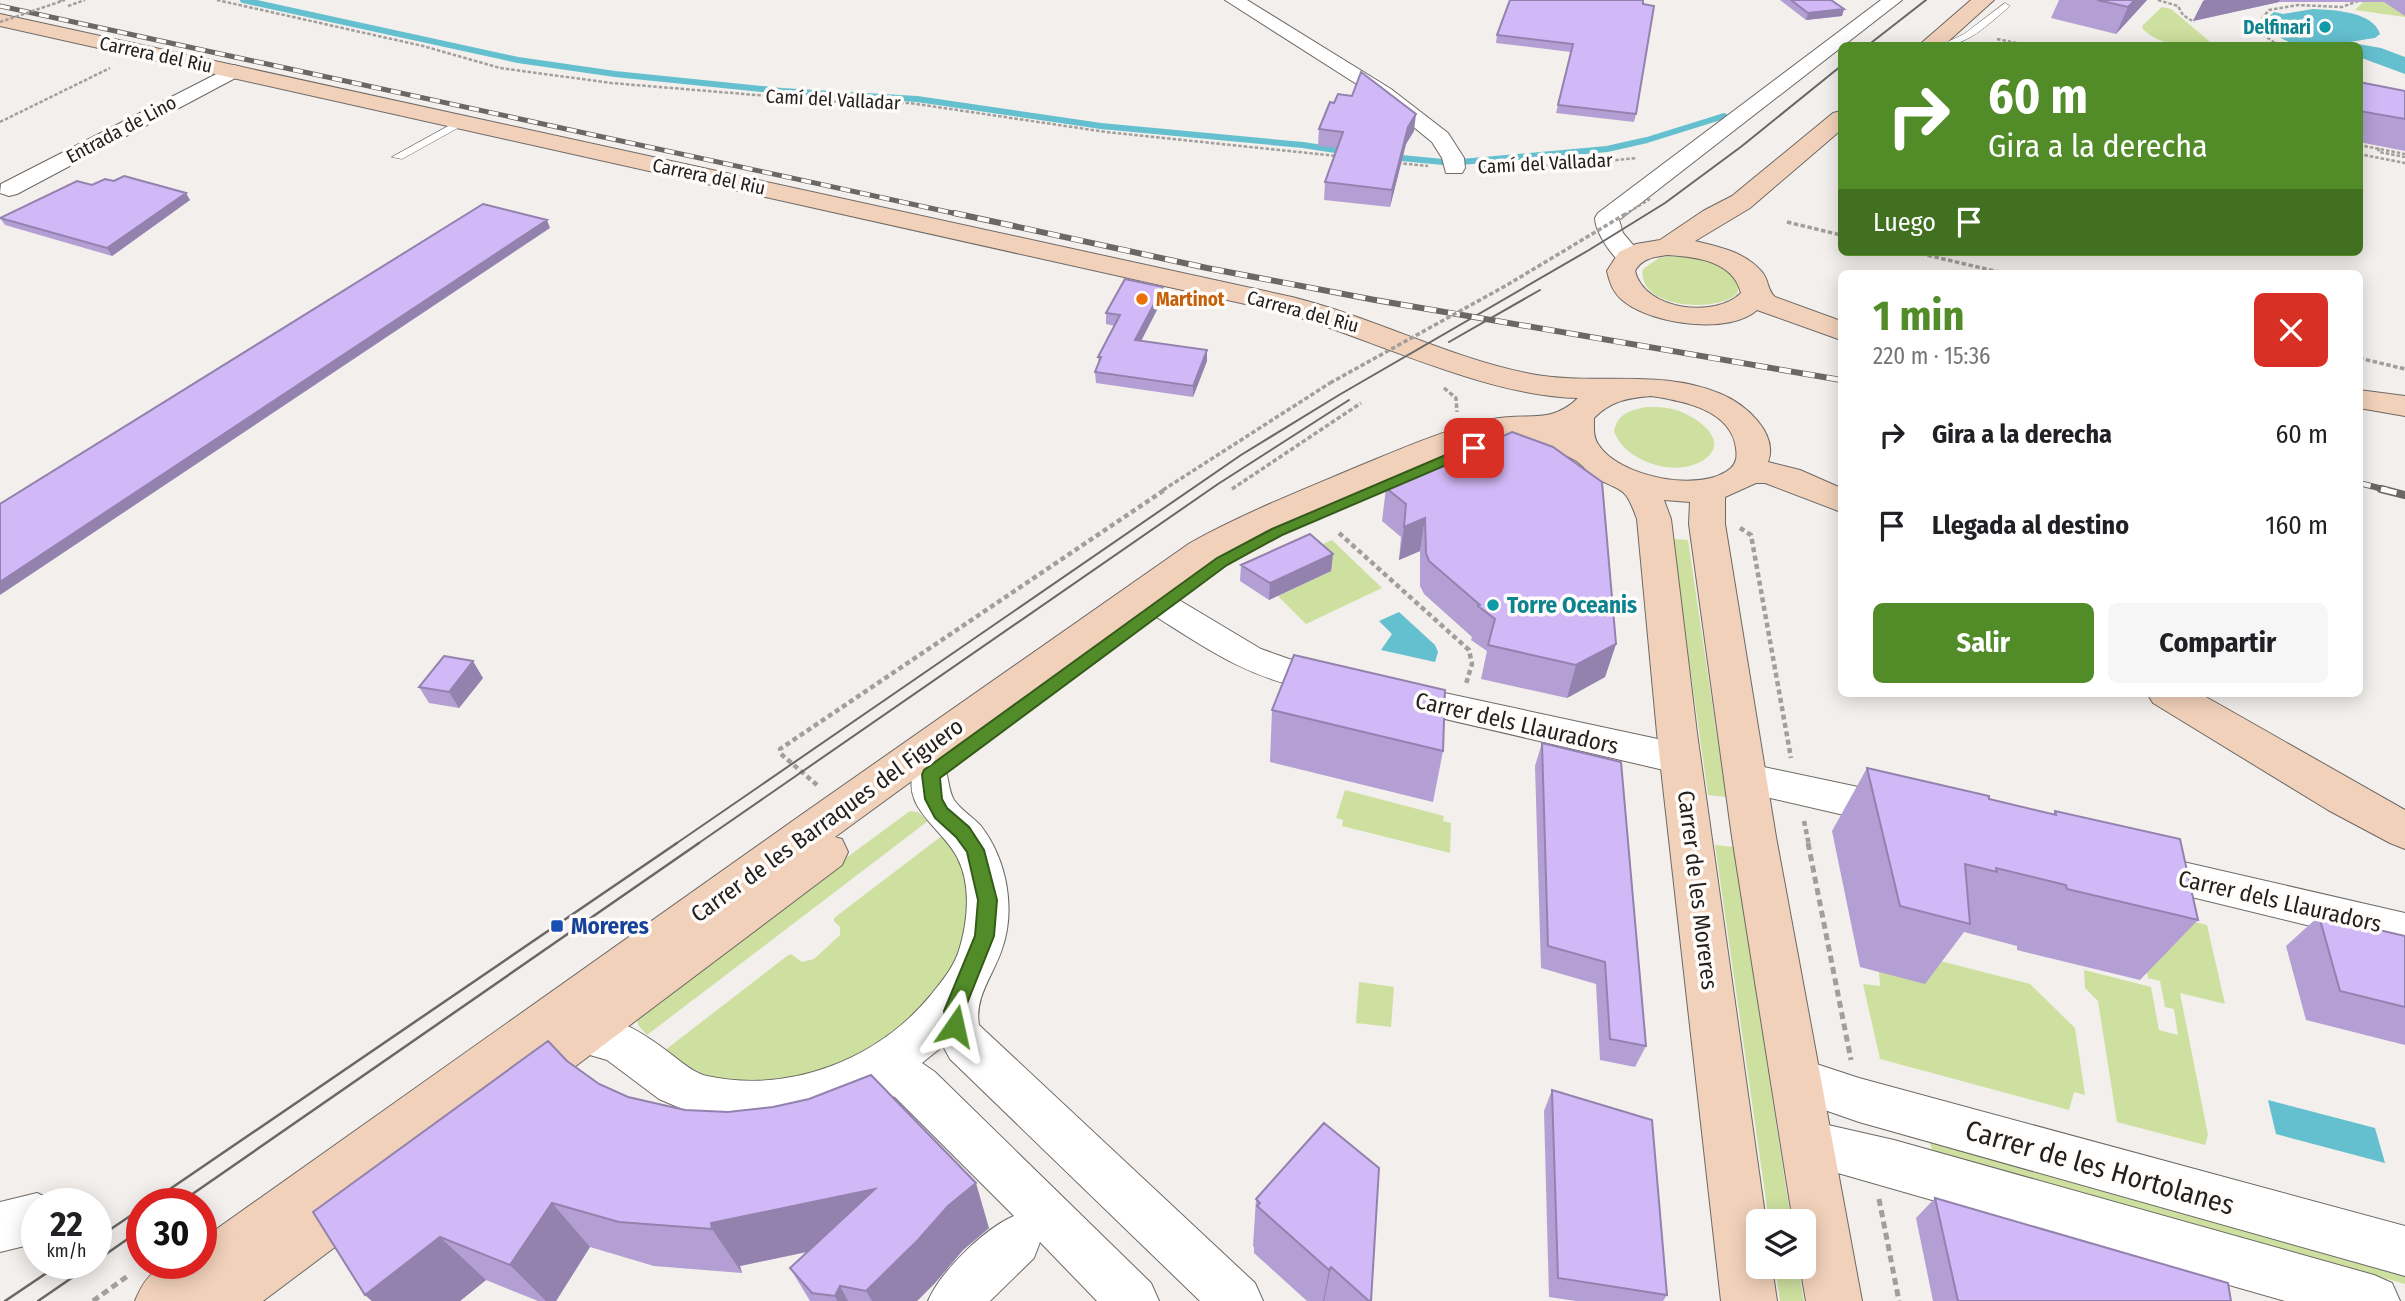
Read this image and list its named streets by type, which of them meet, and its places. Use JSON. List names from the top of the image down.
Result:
{
  "streets": {
    "street": [
      "Carrera del Riu",
      "Camí del Valladar",
      "Entrada de Lino",
      "Carrer dels Llauradors",
      "Carrer de les Barraques del Figuero",
      "Carrer de les Moreres",
      "Carrer de les Hortolanes"
    ]
  },
  "crossings": [
    ["Carrera del Riu", "Entrada de Lino"],
    ["Carrera del Riu", "Carrer de les Barraques del Figuero"],
    ["Carrera del Riu", "Carrer de les Moreres"],
    ["Carrer dels Llauradors", "Carrer de les Barraques del Figuero"],
    ["Carrer dels Llauradors", "Carrer de les Moreres"],
    ["Carrer de les Barraques del Figuero", "Carrer de les Moreres"]
  ],
  "places": {
    "other": ["Delfinari", "Martinot", "Torre Oceanis"],
    "transit": ["Moreres"]
  },
  "page": {
    "turn": ["60 m", "Gira a la derecha"],
    "then": "Luego",
    "heading": ["1 min", "220 m · 15:36"],
    "list": [
      {
        "name": "Gira a la derecha",
        "value": "60 m"
      },
      {
        "name": "Llegada al destino",
        "value": "160 m"
      }
    ],
    "buttons": ["Salir", "Compartir"],
    "speed": "22 km/h",
    "limit": "30"
  }
}
